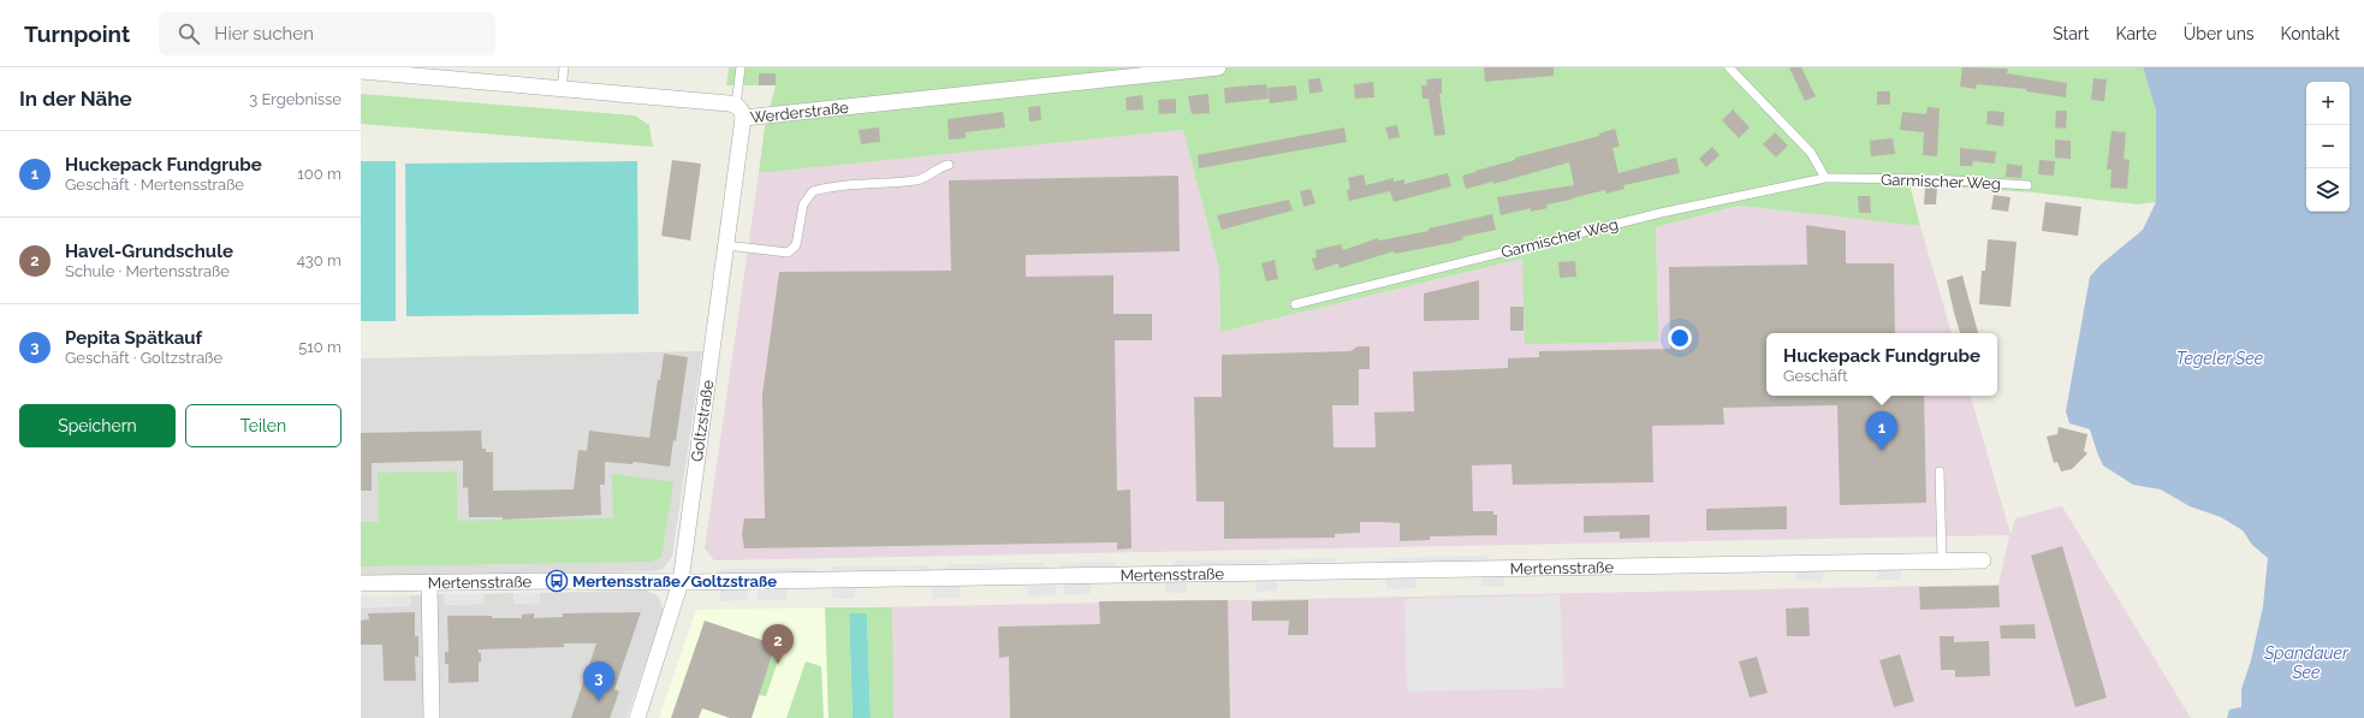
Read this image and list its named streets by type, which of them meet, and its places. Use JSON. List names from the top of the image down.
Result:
{
  "streets": {
    "street": ["Werderstraße", "Goltzstraße", "Mertensstraße"],
    "lane": ["Garmischer Weg"]
  },
  "crossings": [
    ["Werderstraße", "Goltzstraße"],
    ["Goltzstraße", "Mertensstraße"]
  ],
  "water": ["Tegeler See", "Spandauer See"],
  "places": {
    "bus stop": ["Mertensstraße/Goltzstraße"]
  },
  "page": {
    "header": "Turnpoint",
    "search": "Hier suchen",
    "nav": [
      "Start",
      "Karte",
      "Über uns",
      "Kontakt"
    ],
    "heading": ["In der Nähe", "3 Ergebnisse"],
    "map_buttons": ["+", "−"],
    "list": [
      {
        "mark": "1",
        "name": "Huckepack Fundgrube",
        "note": "Geschäft · Mertensstraße",
        "value": "100 m"
      },
      {
        "mark": "2",
        "name": "Havel-Grundschule",
        "note": "Schule · Mertensstraße",
        "value": "430 m"
      },
      {
        "mark": "3",
        "name": "Pepita Spätkauf",
        "note": "Geschäft · Goltzstraße",
        "value": "510 m"
      }
    ],
    "popup": ["Huckepack Fundgrube", "Geschäft"],
    "buttons": ["Speichern", "Teilen"],
    "pins": ["1", "2", "3"]
  }
}
